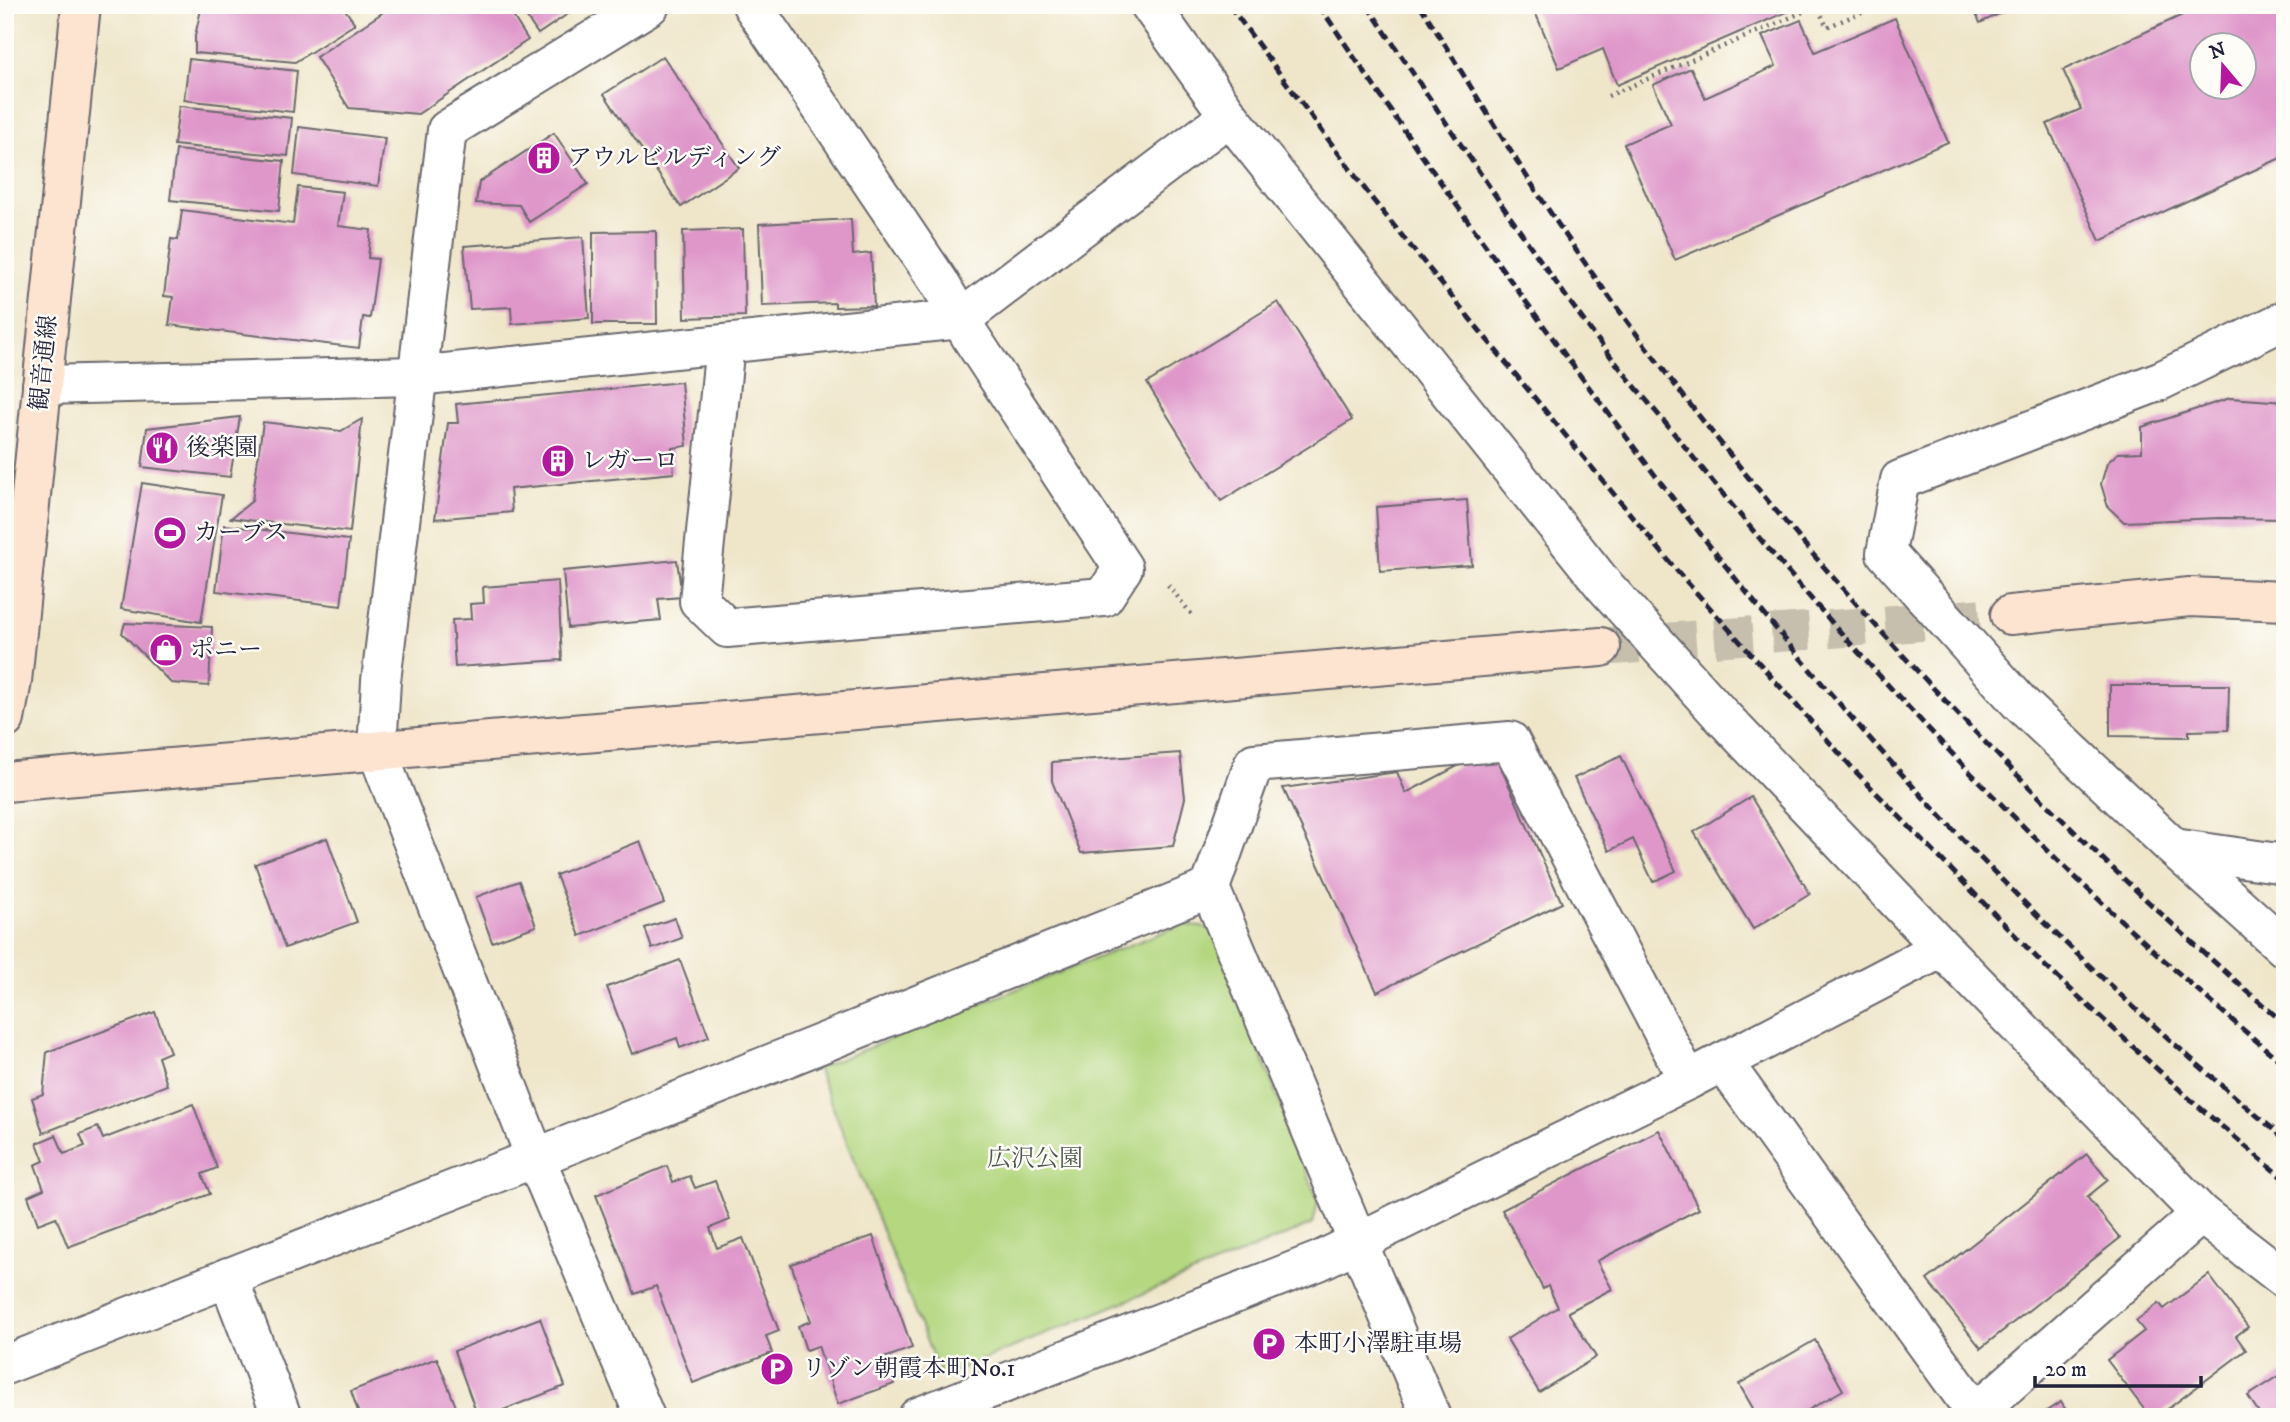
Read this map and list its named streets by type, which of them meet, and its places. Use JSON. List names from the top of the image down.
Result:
{
  "streets": {
    "street": ["観音通線"]
  },
  "parks": ["広沢公園"],
  "places": {
    "building": ["アウルビルディング", "レガーロ"],
    "restaurant": ["後楽園"],
    "sports": ["カーブス"],
    "shop": ["ポニー"],
    "parking": ["本町小澤駐車場", "リゾン朝霞本町No.1"]
  },
  "scale_bar": "20 m",
  "north": "top"
}
